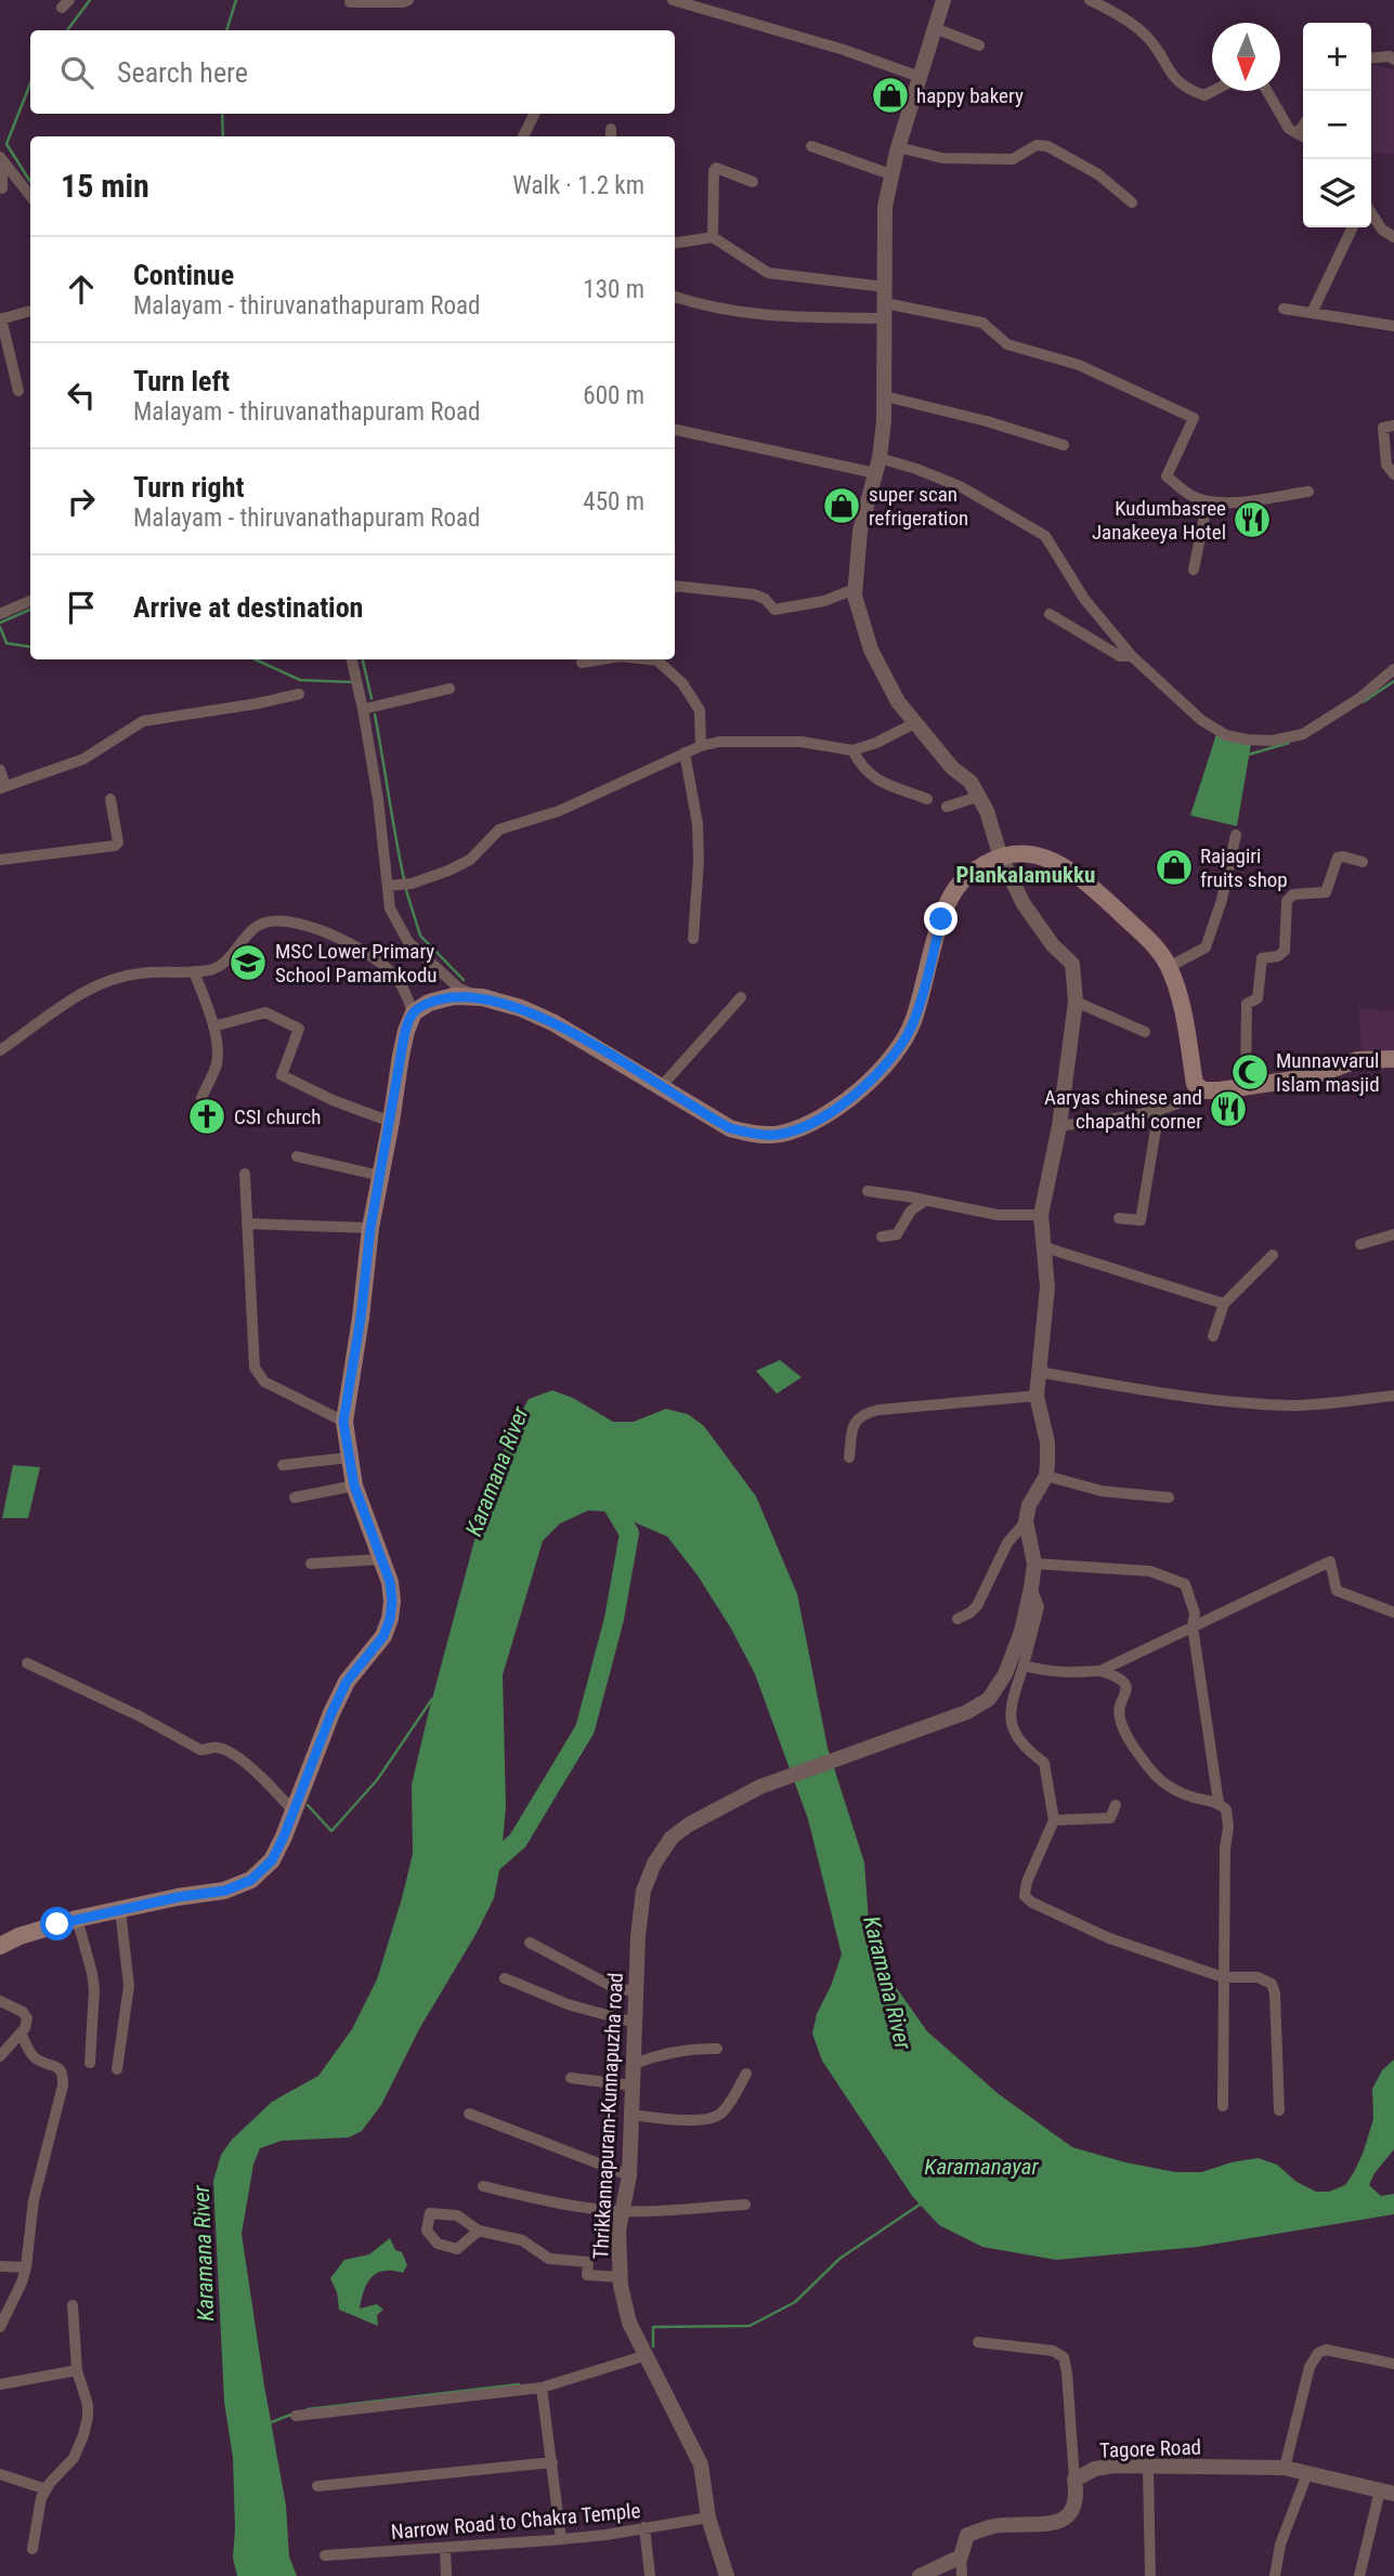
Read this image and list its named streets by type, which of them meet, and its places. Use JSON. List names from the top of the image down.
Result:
{
  "streets": {
    "street": ["Thrikkannapuram-Kunnapuzha road", "Tagore Road", "Narrow Road to Chakra Temple"]
  },
  "crossings": [
    ["Thrikkannapuram-Kunnapuzha road", "Narrow Road to Chakra Temple"]
  ],
  "districts": ["Plankalamukku"],
  "water": ["Karamana River", "Karamanayar"],
  "places": {
    "shop": ["happy bakery", "super scan refrigeration", "Rajagiri fruits shop"],
    "restaurant": ["Kudumbasree Janakeeya Hotel", "Aaryas chinese and chapathi corner"],
    "school or university": ["MSC Lower Primary School Pamamkodu"],
    "mosque": ["Munnavvarul Islam masjid"],
    "church": ["CSI church"]
  },
  "north": "bottom",
  "page": {
    "map_buttons": ["+", "−"],
    "search": "Search here",
    "heading": ["15 min", "Walk · 1.2 km"],
    "list": [
      ["Continue", "Malayam - thiruvanathapuram Road", "130 m"],
      ["Turn left", "Malayam - thiruvanathapuram Road", "600 m"],
      ["Turn right", "Malayam - thiruvanathapuram Road", "450 m"],
      "Arrive at destination"
    ]
  }
}
